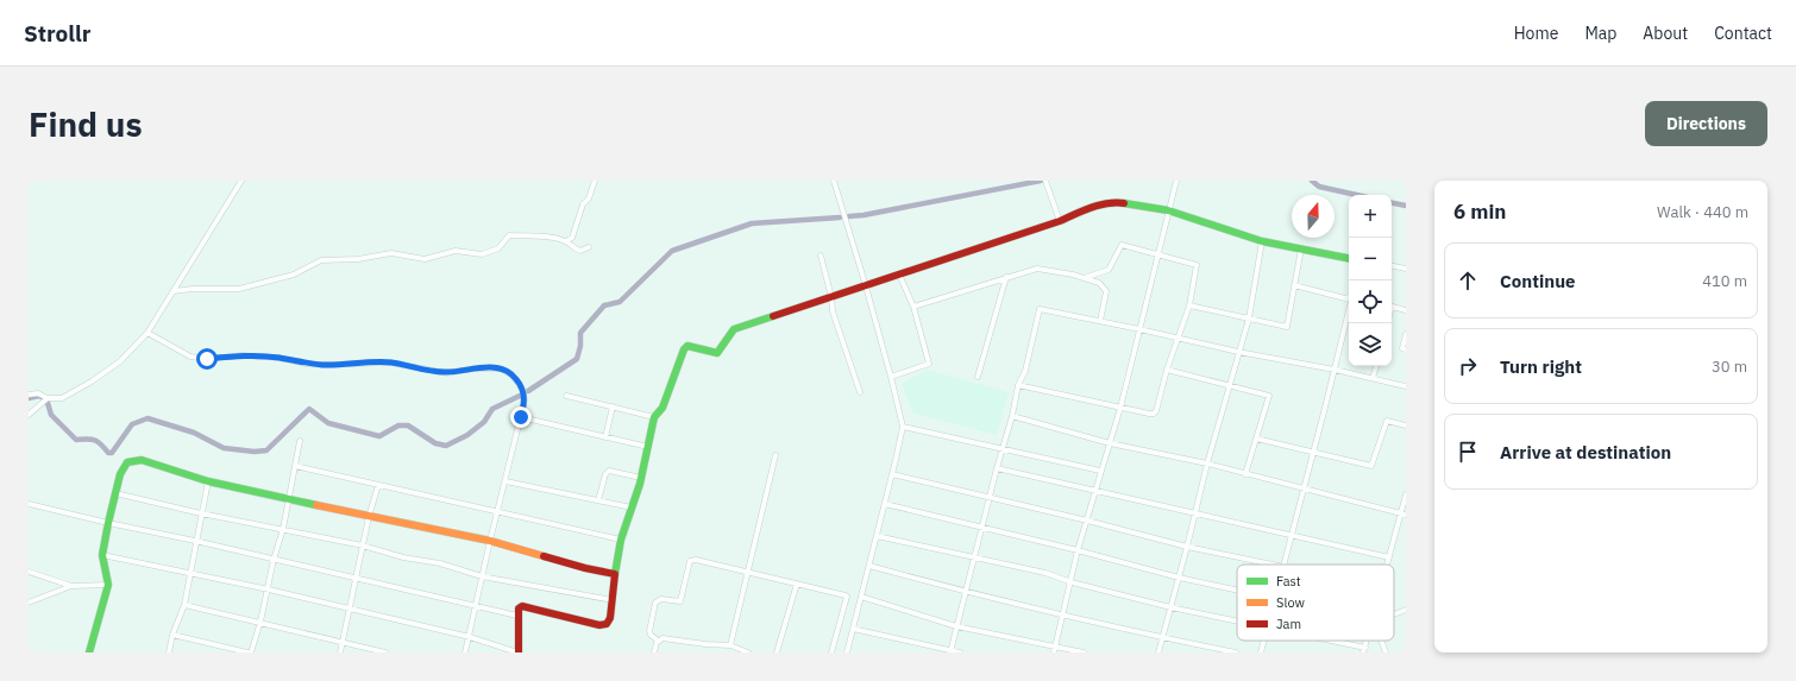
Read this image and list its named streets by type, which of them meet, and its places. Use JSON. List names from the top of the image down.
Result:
{
  "legend": ["Fast", "Slow", "Jam"],
  "north": "top",
  "page": {
    "header": "Strollr",
    "nav": [
      "Home",
      "Map",
      "About",
      "Contact"
    ],
    "buttons": "Directions",
    "title": "Find us",
    "heading": ["6 min", "Walk · 440 m"],
    "map_buttons": ["+", "−"],
    "list": [
      ["Continue", "410 m"],
      ["Turn right", "30 m"],
      "Arrive at destination"
    ]
  }
}
